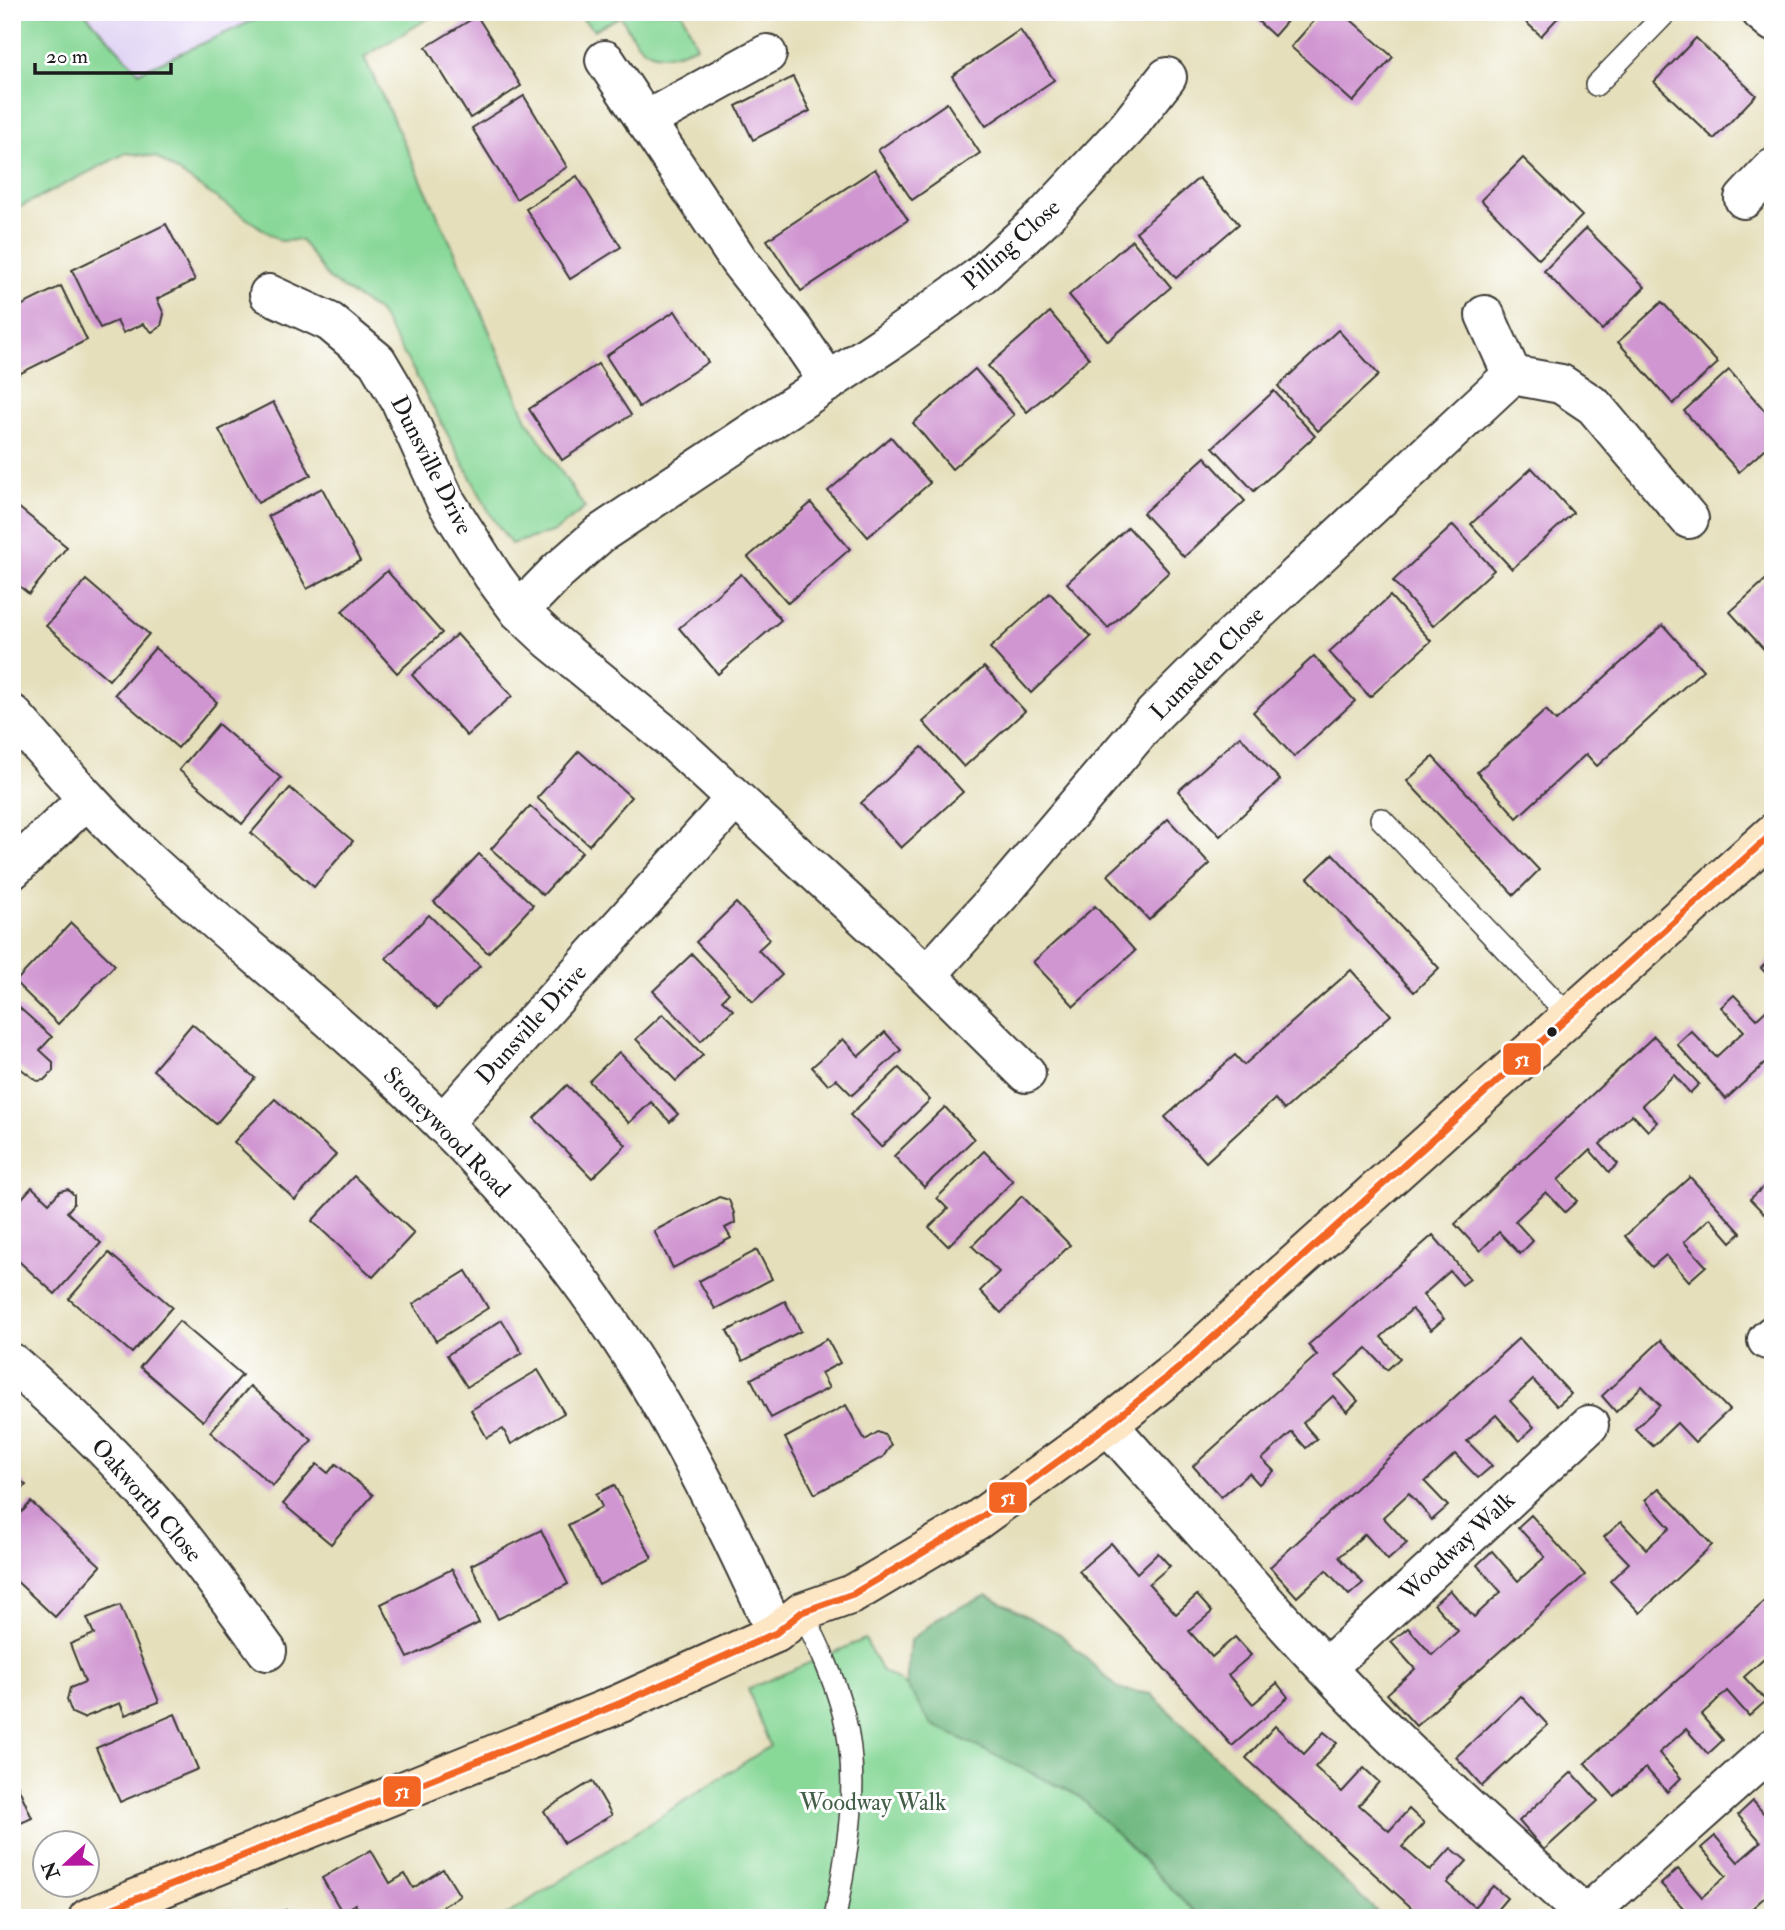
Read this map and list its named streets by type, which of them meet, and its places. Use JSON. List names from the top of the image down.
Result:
{
  "streets": {
    "street": [
      "Pilling Close",
      "Dunsville Drive",
      "Lumsden Close",
      "Stoneywood Road",
      "Oakworth Close",
      "Woodway Walk"
    ]
  },
  "crossings": [
    ["Pilling Close", "Dunsville Drive"],
    ["Dunsville Drive", "Lumsden Close"],
    ["Dunsville Drive", "Stoneywood Road"]
  ],
  "parks": ["Woodway Walk"],
  "lines": ["transit line 51"],
  "scale_bar": "20 m",
  "north": "left"
}
